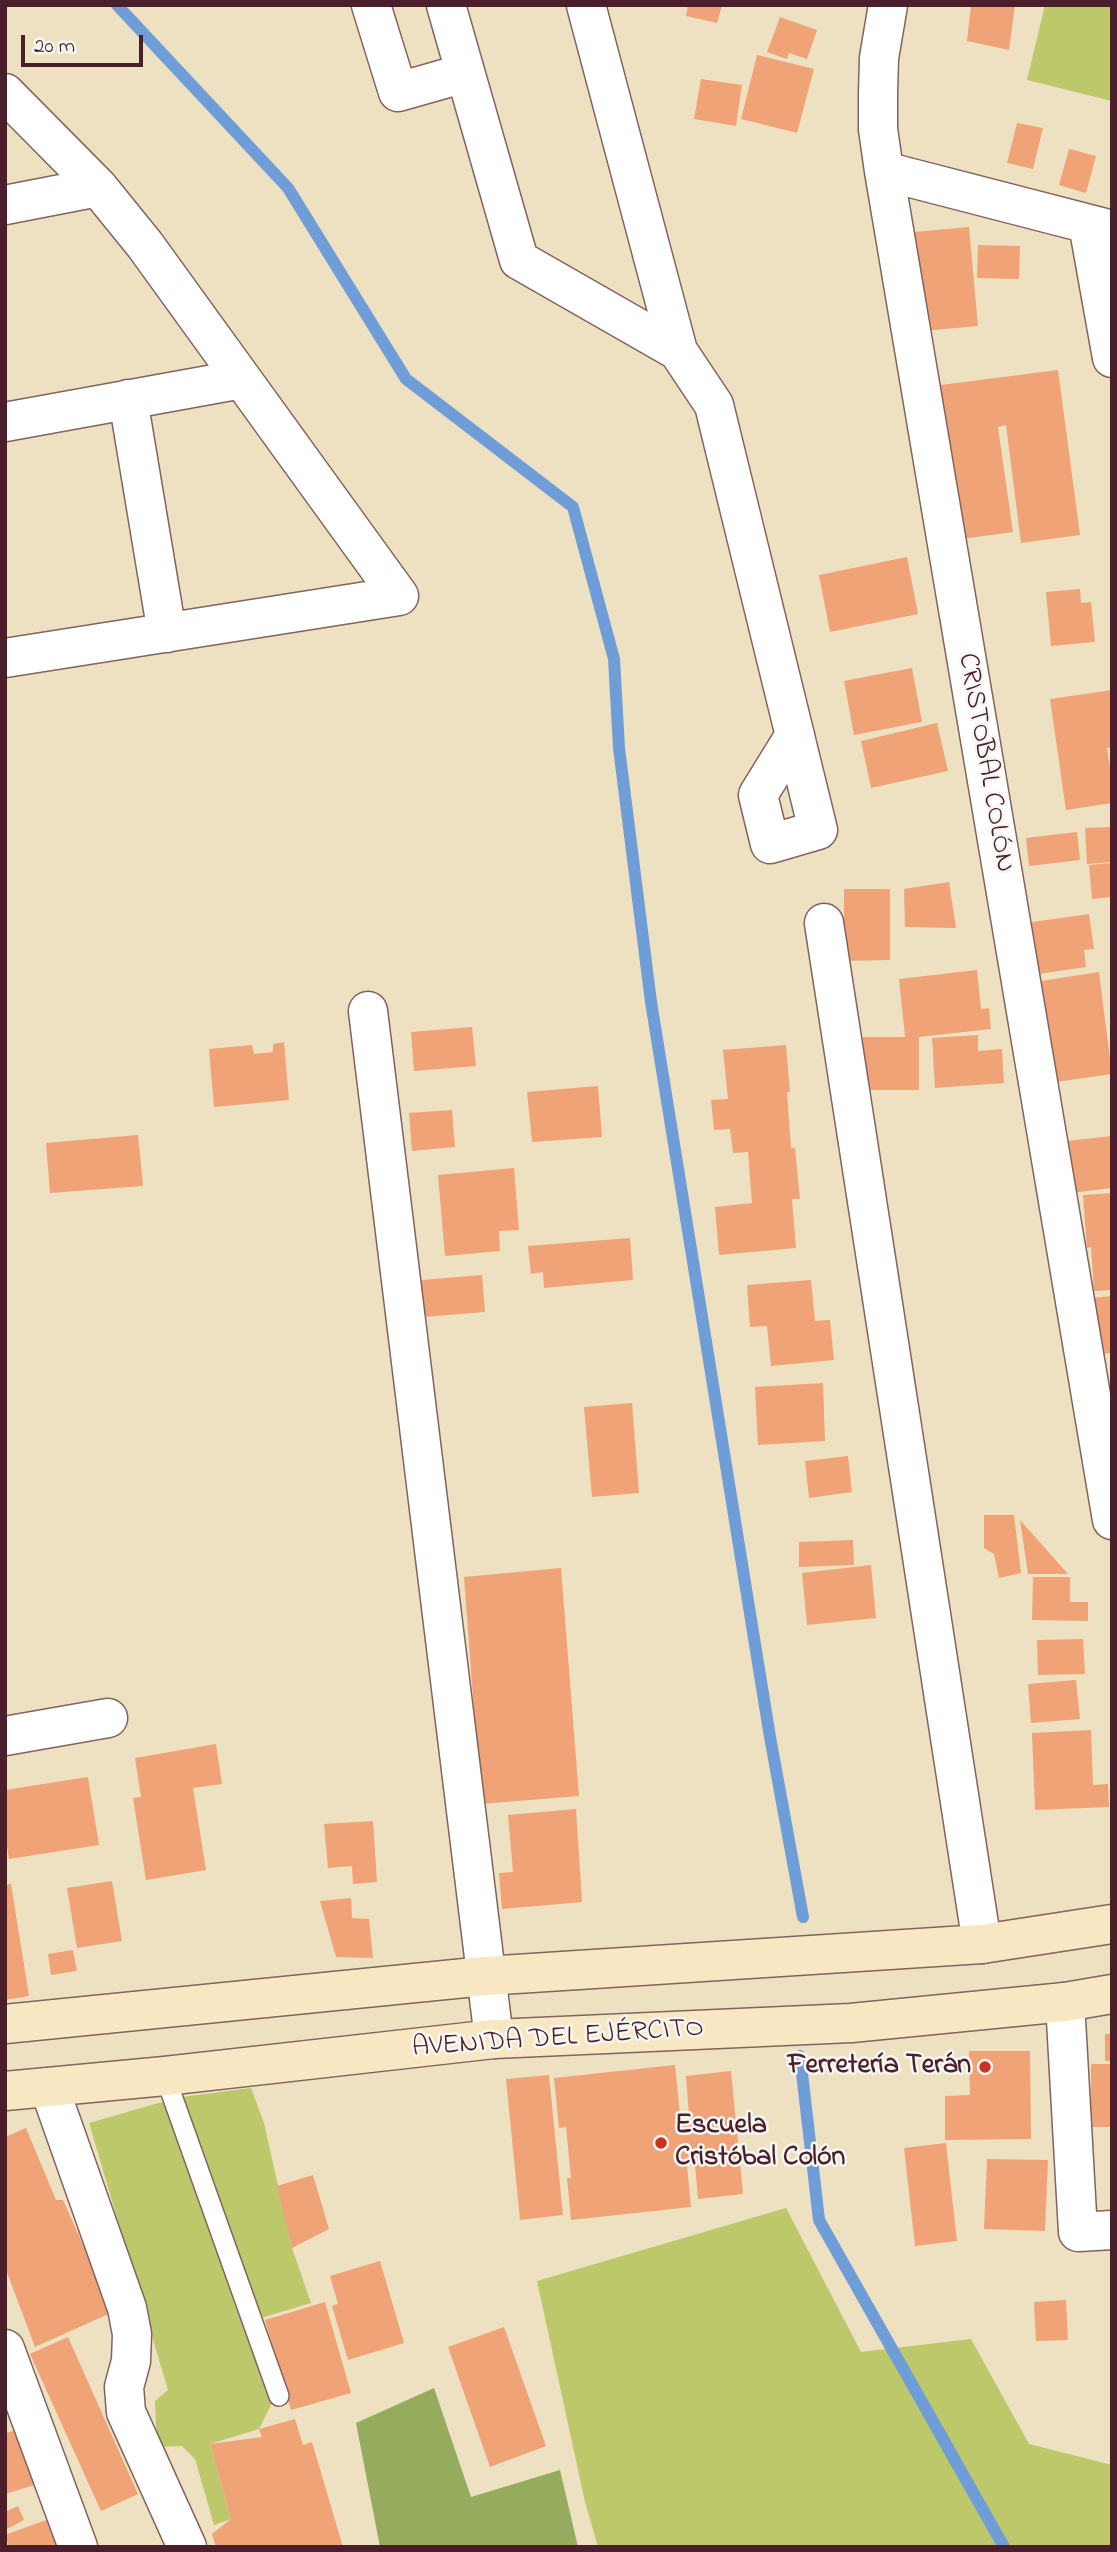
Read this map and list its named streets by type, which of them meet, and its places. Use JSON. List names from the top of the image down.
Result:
{
  "streets": {
    "main road": ["AVENIDA DEL EJÉRCITO"],
    "street": ["CRISTOBAL COLÓN"]
  },
  "places": ["Ferretería Terán", "Escuela Cristóbal Colón"],
  "scale_bar": "20 m"
}
